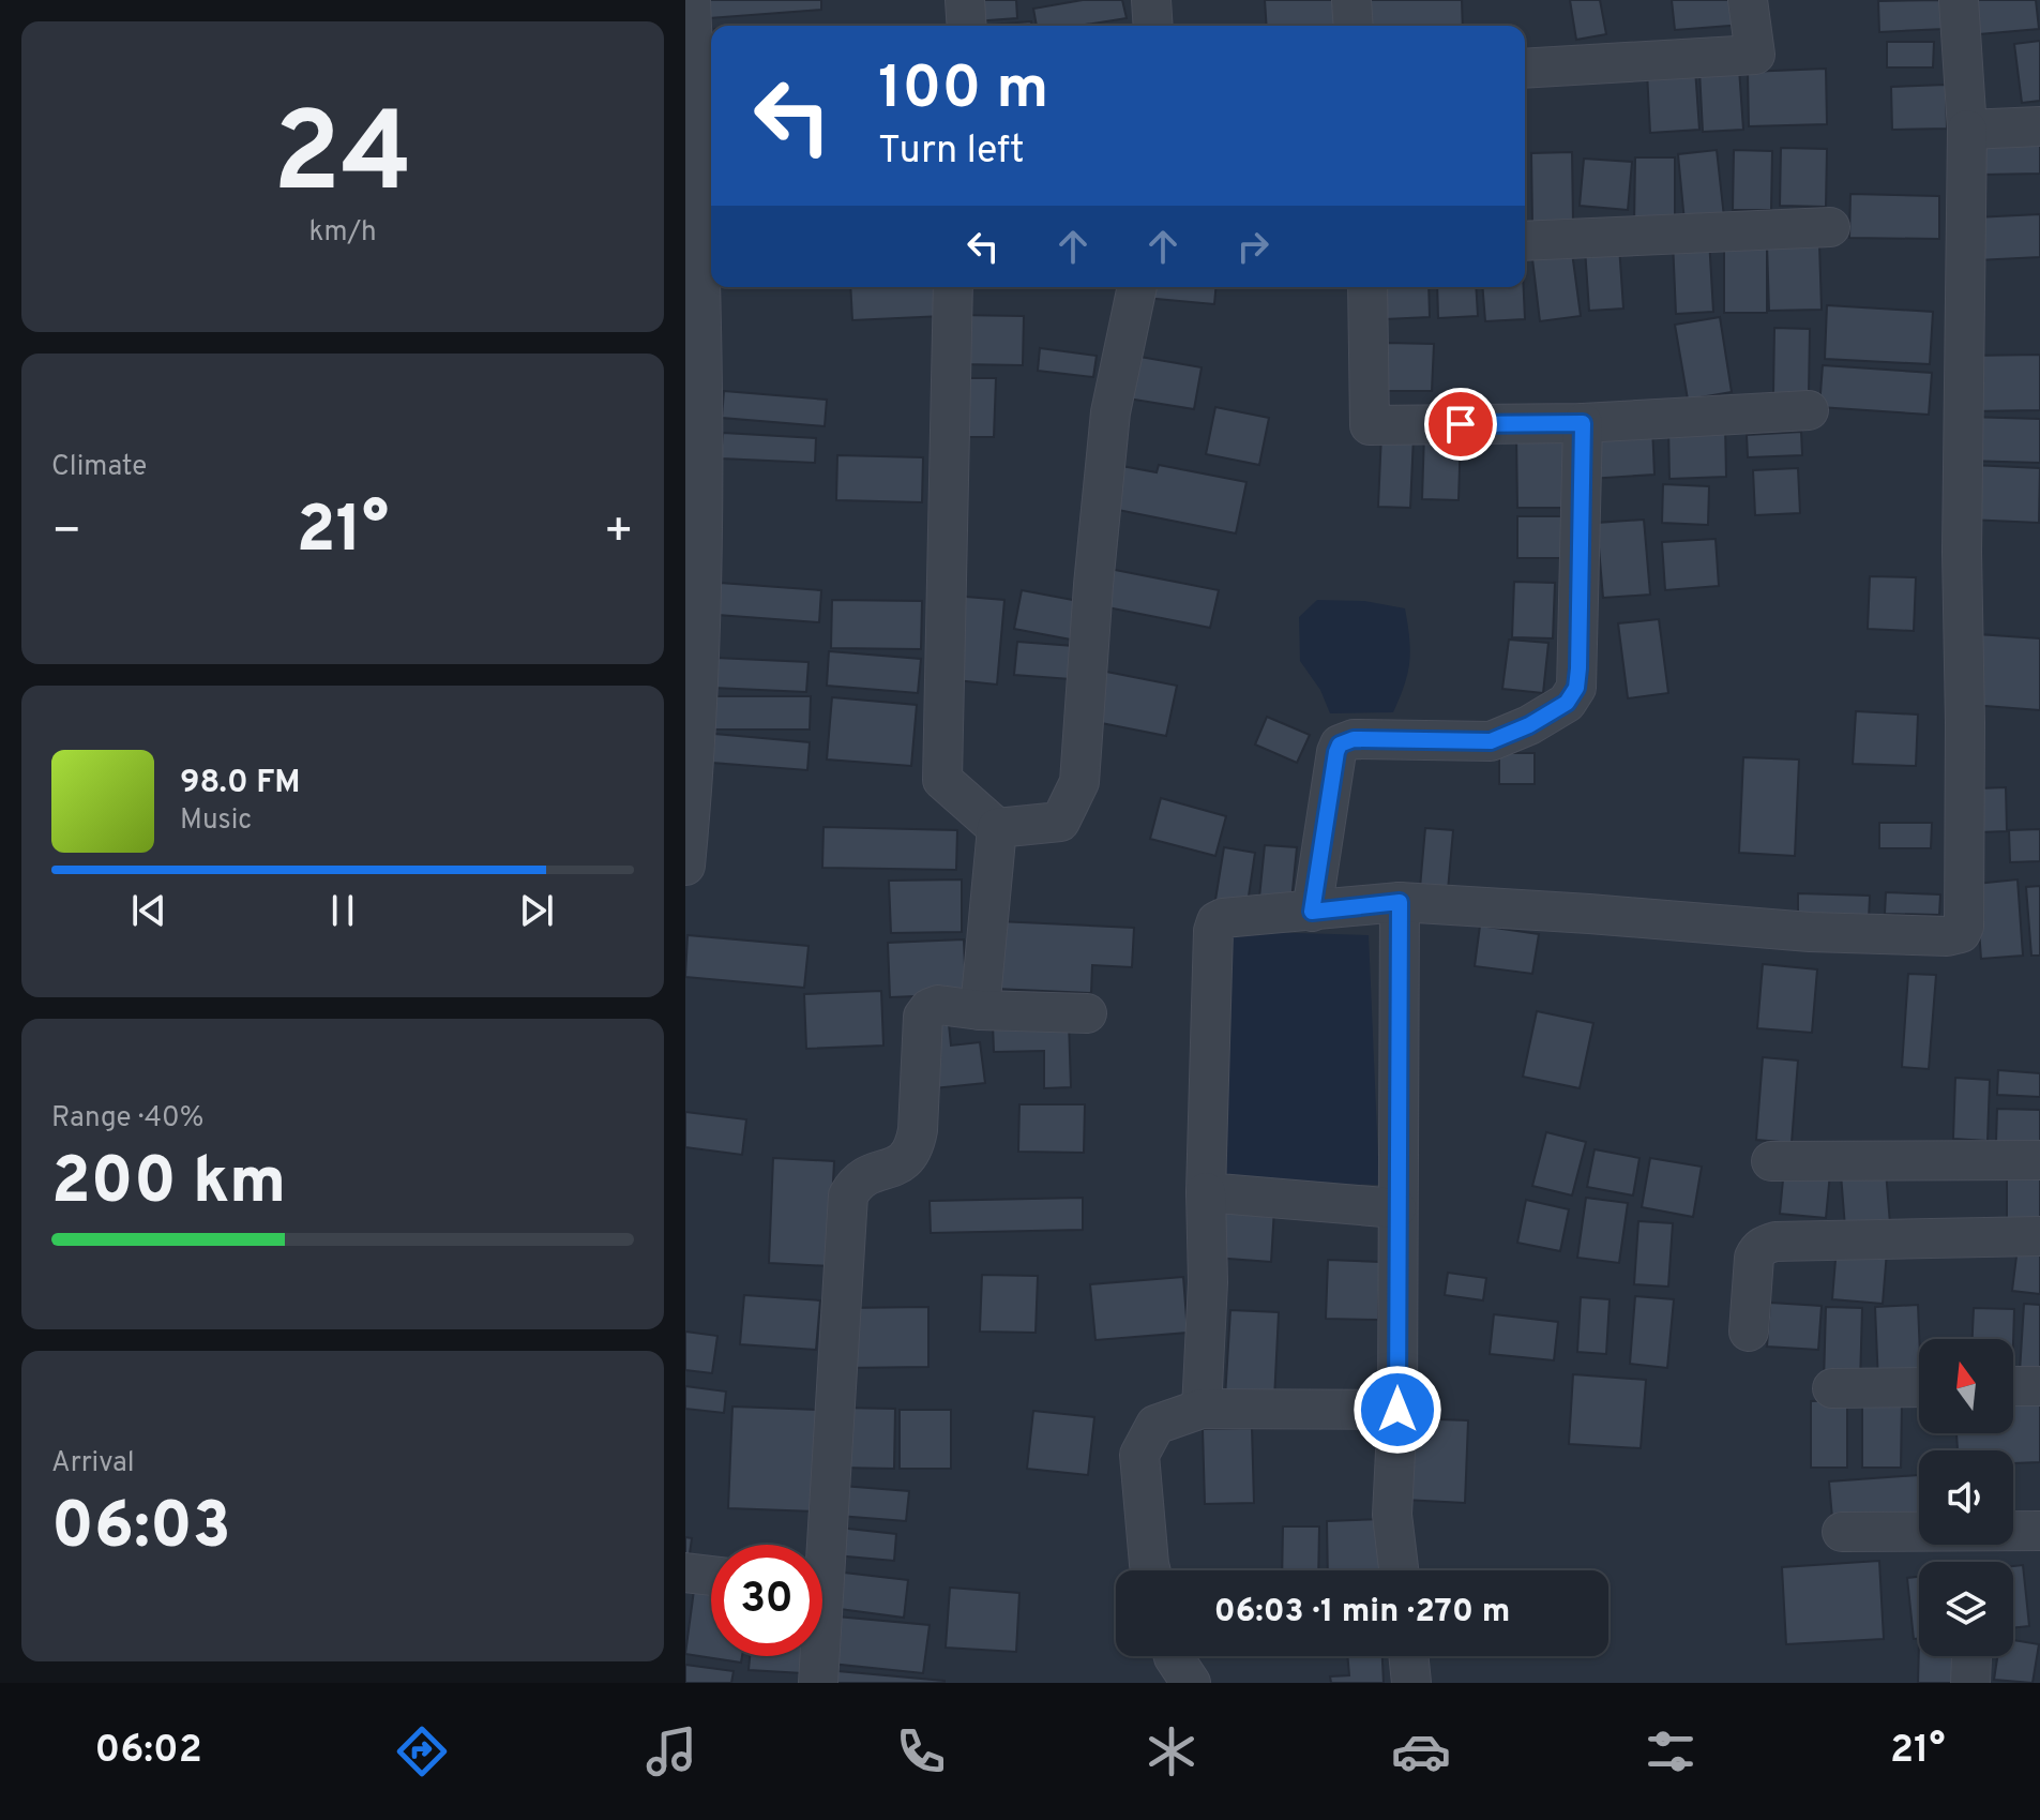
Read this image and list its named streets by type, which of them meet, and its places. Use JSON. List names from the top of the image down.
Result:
{
  "north": "top",
  "page": {
    "tile": [
      ["24", "km/h"],
      "Climate",
      ["Range · 40%", "200 km"],
      ["Arrival", "06:03"]
    ],
    "turn": ["100 m", "Turn left"],
    "heat": ["−", "21°", "+"],
    "song": ["98.0 FM", "Music"],
    "limit": "30",
    "trip": "06:03 · 1 min · 270 m",
    "tabs": ["06:02", "21°"]
  }
}
